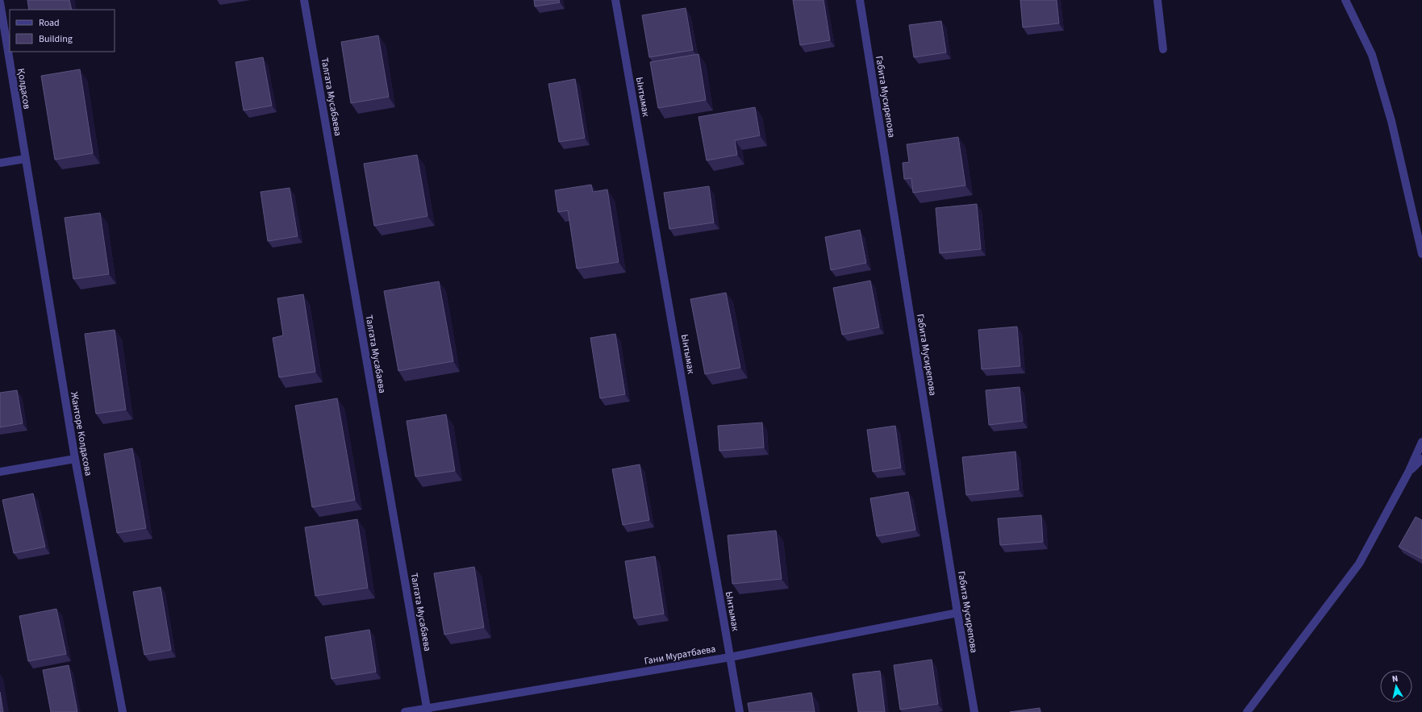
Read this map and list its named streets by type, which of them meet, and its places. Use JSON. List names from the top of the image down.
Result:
{
  "streets": {
    "street": [
      "Қолдасов",
      "Талгата Мусабаева",
      "Ынтымак",
      "Габита Мусирепова",
      "Жанторе Колдасова",
      "Гани Муратбаева"
    ]
  },
  "crossings": [
    ["Қолдасов", "Жанторе Колдасова"],
    ["Талгата Мусабаева", "Гани Муратбаева"],
    ["Ынтымак", "Гани Муратбаева"],
    ["Габита Мусирепова", "Гани Муратбаева"]
  ],
  "legend": ["Road", "Building"],
  "north": "top"
}
